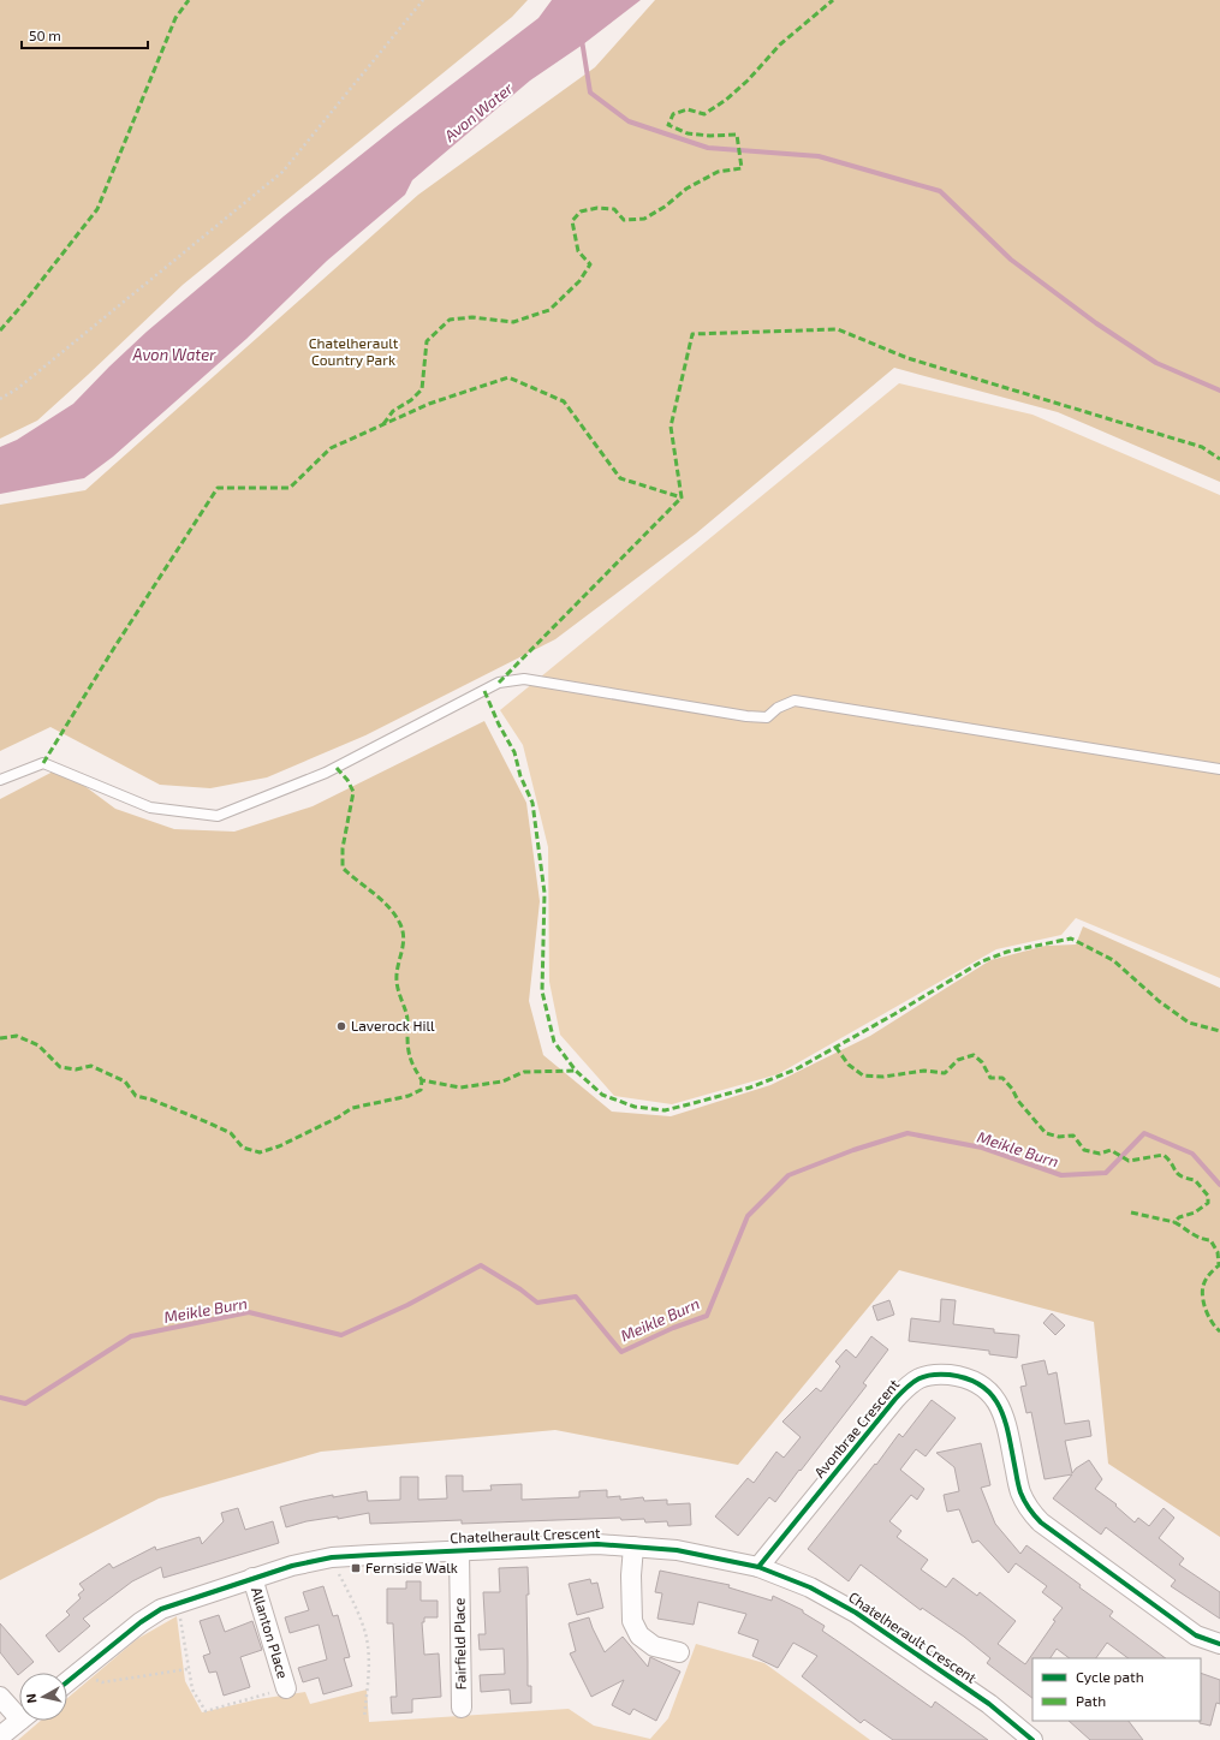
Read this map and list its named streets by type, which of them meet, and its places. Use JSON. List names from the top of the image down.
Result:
{
  "streets": {
    "street": [
      "Avonbrae Crescent",
      "Chatelherault Crescent",
      "Allanton Place",
      "Fairfield Place"
    ]
  },
  "crossings": [
    ["Avonbrae Crescent", "Chatelherault Crescent"],
    ["Chatelherault Crescent", "Allanton Place"],
    ["Chatelherault Crescent", "Fairfield Place"]
  ],
  "water": ["Avon Water", "Meikle Burn"],
  "parks": ["Chatelherault Country Park"],
  "places": {
    "other": ["Laverock Hill"],
    "transit": ["Fernside Walk"]
  },
  "legend": ["Cycle path", "Path"],
  "scale_bar": "50 m",
  "north": "left"
}
